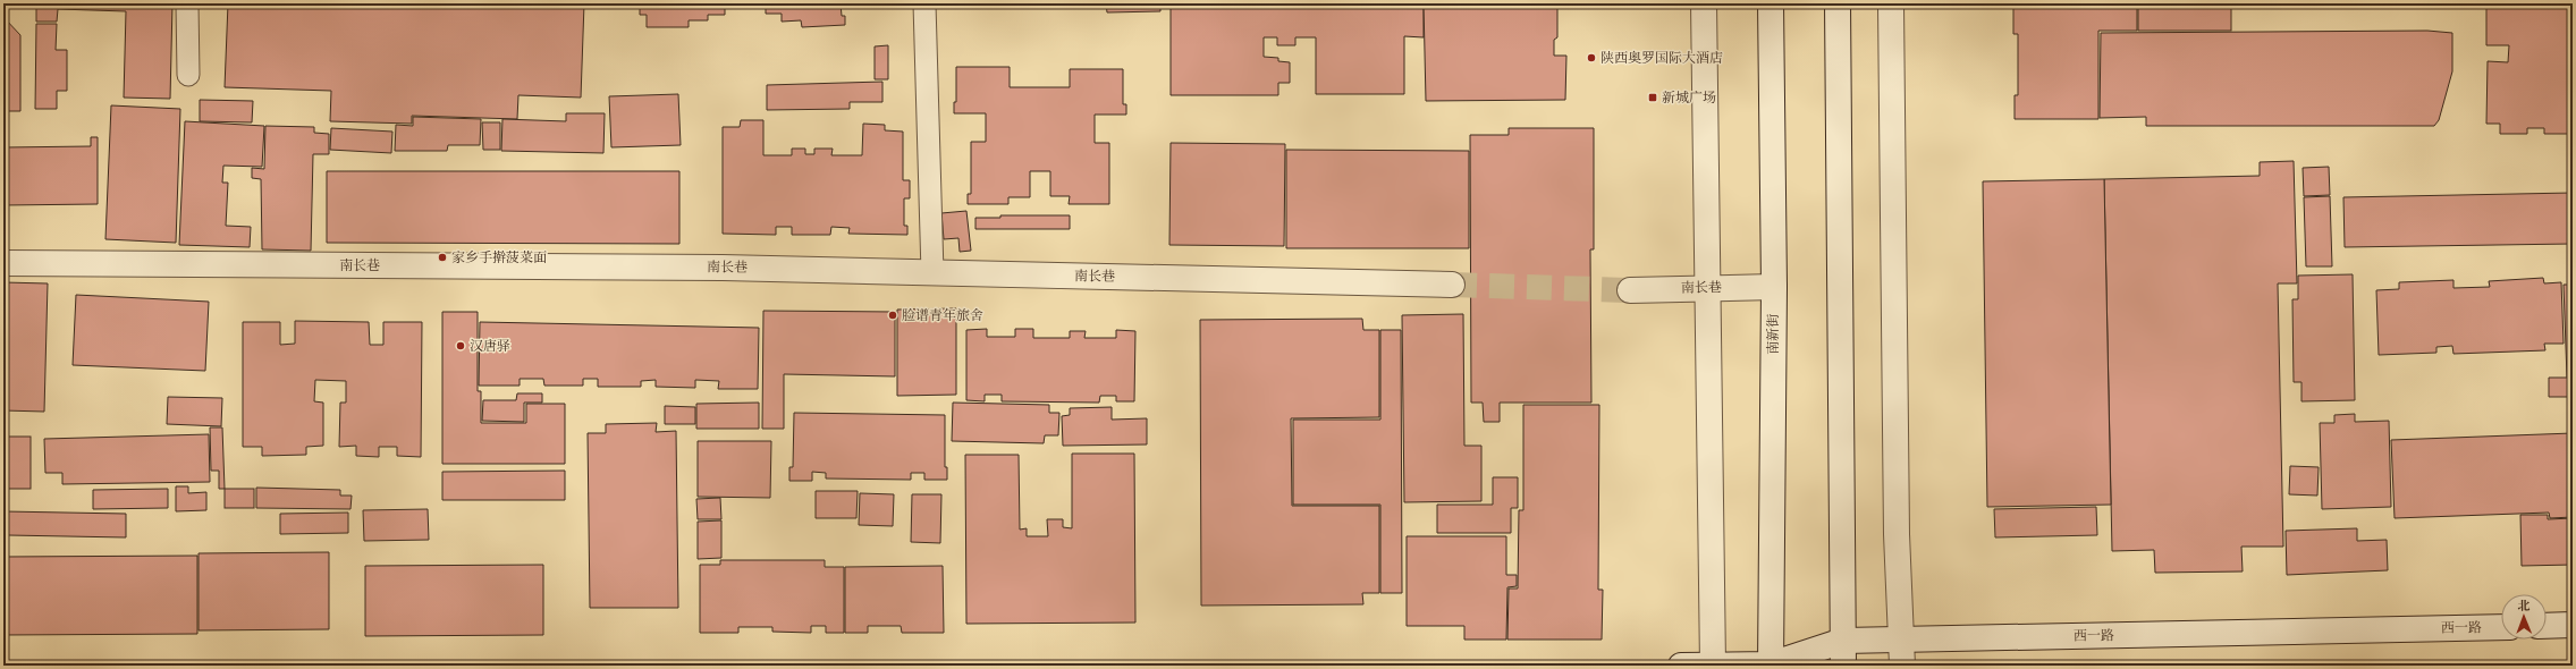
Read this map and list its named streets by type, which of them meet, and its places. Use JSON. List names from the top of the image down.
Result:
{
  "streets": {
    "street": ["南长巷", "南新街", "西一路"]
  },
  "crossings": [
    ["南长巷", "南新街"],
    ["南新街", "西一路"]
  ],
  "places": {
    "other": [
      "陕西奥罗国际大酒店",
      "家乡手擀菠菜面",
      "脸谱青年旅舍",
      "汉唐驿"
    ],
    "transit": ["新城广场"]
  },
  "north": "top"
}
